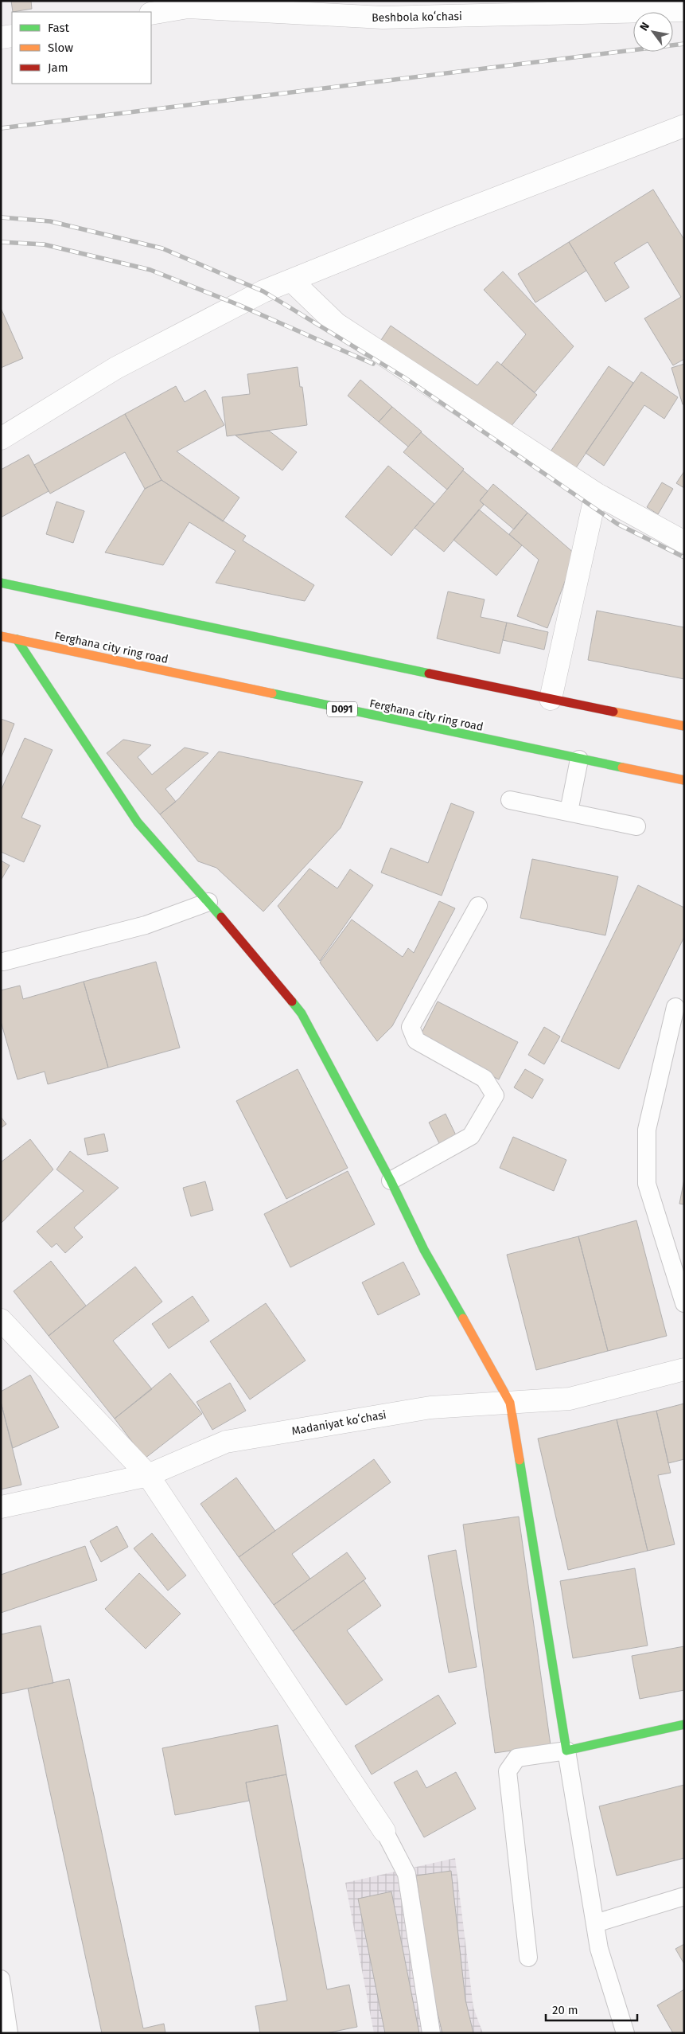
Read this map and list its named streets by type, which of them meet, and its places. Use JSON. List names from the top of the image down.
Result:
{
  "streets": {
    "main road": ["Ferghana city ring road", "D091"],
    "street": ["Beshbola koʻchasi", "Madaniyat koʻchasi"]
  },
  "legend": ["Fast", "Slow", "Jam"],
  "scale_bar": "20 m",
  "north": "top left"
}
